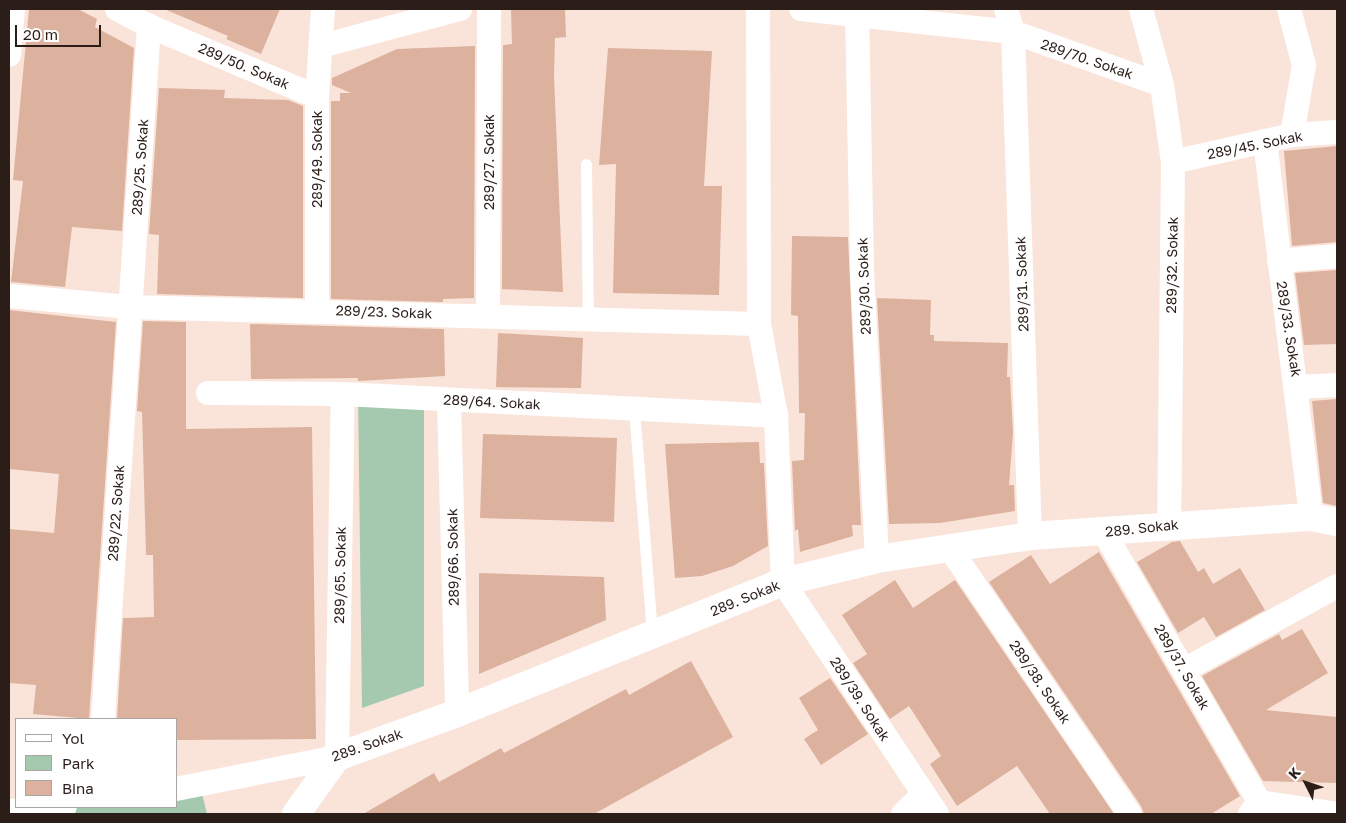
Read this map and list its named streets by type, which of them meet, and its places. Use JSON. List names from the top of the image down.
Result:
{
  "streets": {
    "street": [
      "289/70. Sokak",
      "289/50. Sokak",
      "289/45. Sokak",
      "289/49. Sokak",
      "289/27. Sokak",
      "289/25. Sokak",
      "289/32. Sokak",
      "289/31. Sokak",
      "289/30. Sokak",
      "289/23. Sokak",
      "289/33. Sokak",
      "289/64. Sokak",
      "289/22. Sokak",
      "289. Sokak",
      "289/66. Sokak",
      "289/65. Sokak",
      "289/37. Sokak",
      "289/38. Sokak",
      "289/39. Sokak"
    ]
  },
  "crossings": [
    ["289/70. Sokak", "289/32. Sokak"],
    ["289/70. Sokak", "289/31. Sokak"],
    ["289/50. Sokak", "289/49. Sokak"],
    ["289/50. Sokak", "289/25. Sokak"],
    ["289/45. Sokak", "289/32. Sokak"],
    ["289/45. Sokak", "289/33. Sokak"],
    ["289/49. Sokak", "289/23. Sokak"],
    ["289/27. Sokak", "289/23. Sokak"],
    ["289/25. Sokak", "289/23. Sokak"],
    ["289/25. Sokak", "289/22. Sokak"],
    ["289/32. Sokak", "289. Sokak"],
    ["289/31. Sokak", "289. Sokak"],
    ["289/30. Sokak", "289. Sokak"],
    ["289/23. Sokak", "289/22. Sokak"],
    ["289/33. Sokak", "289. Sokak"],
    ["289/64. Sokak", "289/66. Sokak"],
    ["289/64. Sokak", "289/65. Sokak"],
    ["289. Sokak", "289/66. Sokak"],
    ["289. Sokak", "289/65. Sokak"],
    ["289. Sokak", "289/37. Sokak"],
    ["289. Sokak", "289/38. Sokak"],
    ["289. Sokak", "289/39. Sokak"]
  ],
  "legend": ["Yol", "Park", "Bina"],
  "scale_bar": "20 m",
  "north": "top left"
}
